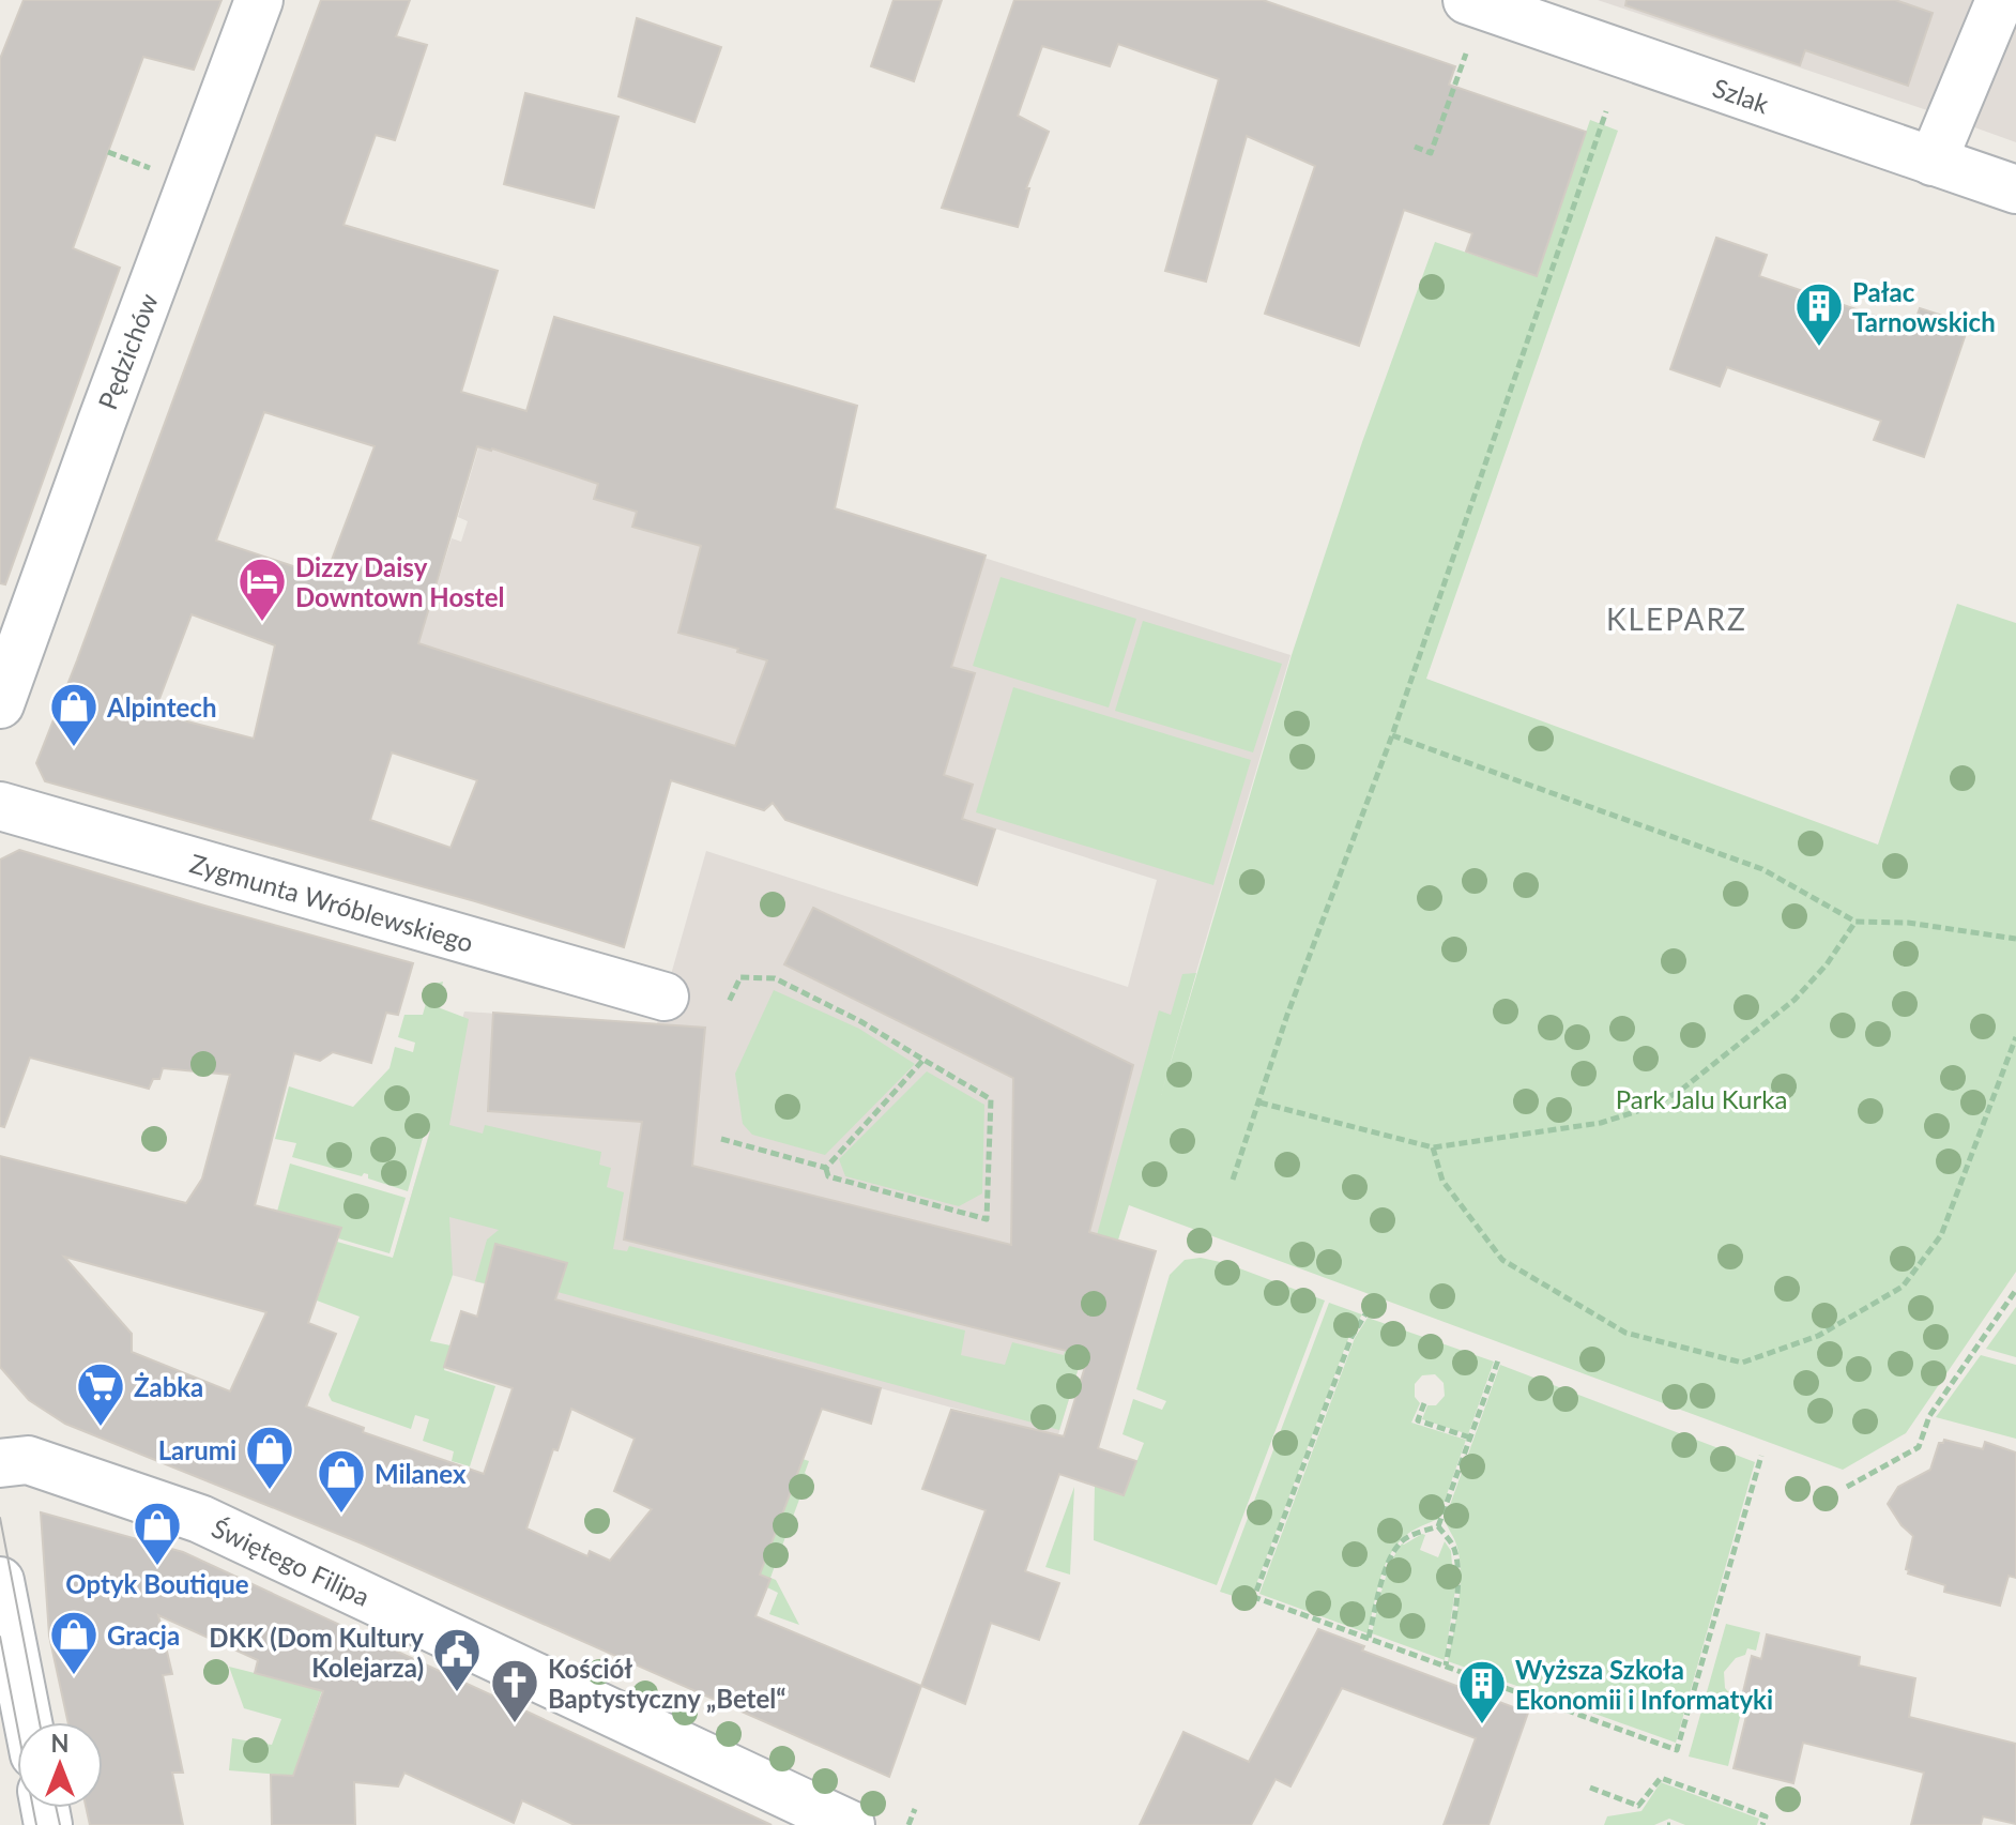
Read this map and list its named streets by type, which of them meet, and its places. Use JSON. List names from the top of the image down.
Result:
{
  "streets": {
    "street": [
      "Szlak",
      "Pędzichów",
      "Zygmunta Wróblewskiego",
      "Świętego Filipa"
    ]
  },
  "districts": ["KLEPARZ"],
  "parks": ["Park Jalu Kurka"],
  "places": {
    "building": ["Pałac Tarnowskich", "Wyższa Szkoła Ekonomii i Informatyki"],
    "hotel": ["Dizzy Daisy Downtown Hostel"],
    "shop": [
      "Alpintech",
      "Larumi",
      "Milanex",
      "Optyk Boutique",
      "Gracja"
    ],
    "supermarket": ["Żabka"],
    "public building": ["DKK (Dom Kultury Kolejarza)"],
    "church": ["Kościół Baptystyczny „Betel“"]
  },
  "north": "top"
}
